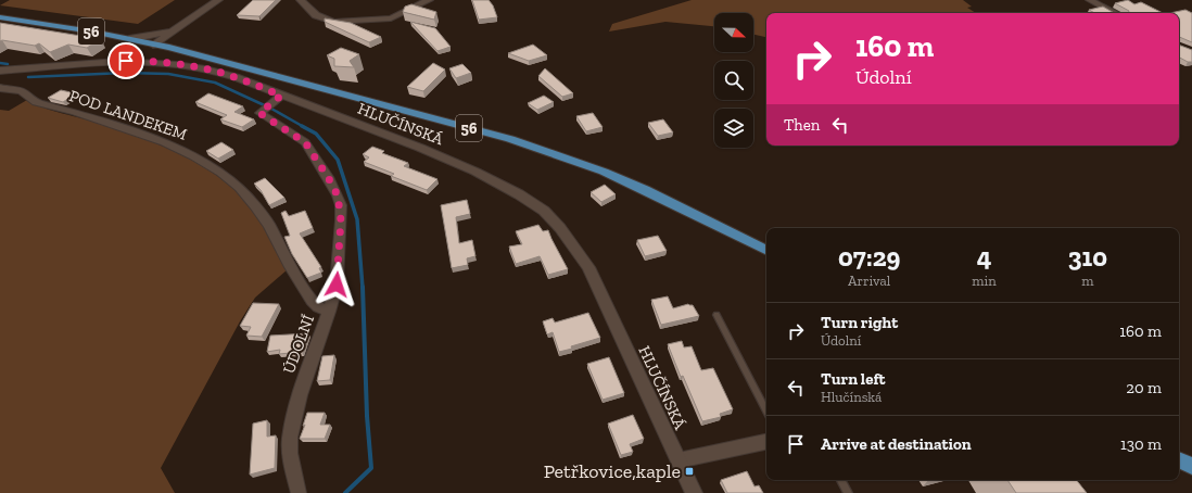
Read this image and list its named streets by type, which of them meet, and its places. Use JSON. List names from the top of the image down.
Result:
{
  "streets": {
    "main road": ["56"],
    "street": ["POD LANDEKEM", "HLUČÍNSKÁ", "ÚDOLNÍ"]
  },
  "crossings": [
    ["POD LANDEKEM", "ÚDOLNÍ"],
    ["HLUČÍNSKÁ", "ÚDOLNÍ"]
  ],
  "places": {
    "transit": ["Petřkovice,kaple"]
  },
  "north": "right",
  "page": {
    "turn": ["160 m", "Údolní"],
    "then": "Then",
    "eta": [
      "07:29",
      "Arrival",
      "4",
      "min",
      "310",
      "m"
    ],
    "list": [
      {
        "name": "Turn right",
        "note": "Údolní",
        "value": "160 m"
      },
      {
        "name": "Turn left",
        "note": "Hlučínská",
        "value": "20 m"
      },
      {
        "name": "Arrive at destination",
        "value": "130 m"
      }
    ]
  }
}
